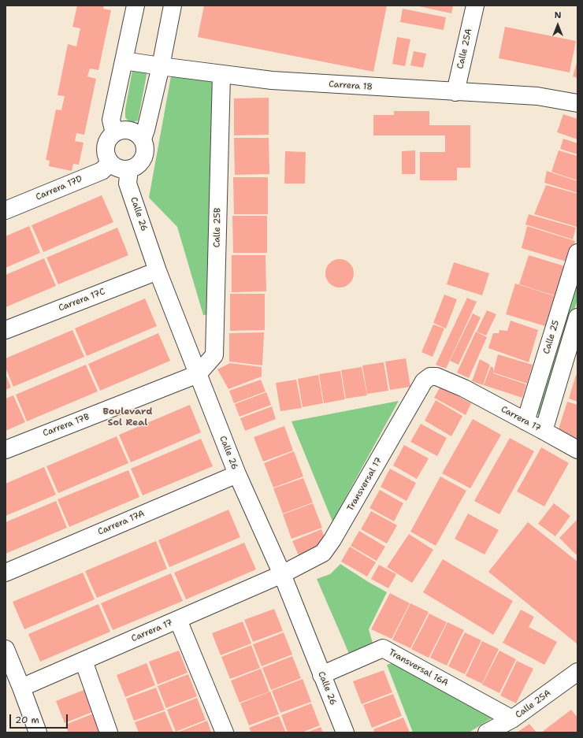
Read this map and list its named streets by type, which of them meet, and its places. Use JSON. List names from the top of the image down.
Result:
{
  "streets": {
    "street": [
      "Calle 25A",
      "Carrera 18",
      "Carrera 17D",
      "Calle 26",
      "Calle 25B",
      "Carrera 17C",
      "Calle 25",
      "Carrera 17",
      "Carrera 17B",
      "Transversal 17",
      "Carrera 17A",
      "Transversal 16A"
    ]
  },
  "crossings": [
    ["Calle 25A", "Carrera 18"],
    ["Calle 25A", "Transversal 16A"],
    ["Carrera 18", "Calle 25B"],
    ["Carrera 17D", "Calle 26"],
    ["Calle 26", "Calle 25B"],
    ["Calle 26", "Carrera 17C"],
    ["Calle 26", "Carrera 17"],
    ["Calle 26", "Carrera 17B"],
    ["Calle 26", "Transversal 17"],
    ["Calle 26", "Carrera 17A"],
    ["Calle 26", "Transversal 16A"],
    ["Calle 25B", "Carrera 17B"],
    ["Calle 25", "Carrera 17"],
    ["Carrera 17", "Transversal 17"]
  ],
  "districts": ["Boulevard Sol Real"],
  "scale_bar": "20 m",
  "north": "top"
}
